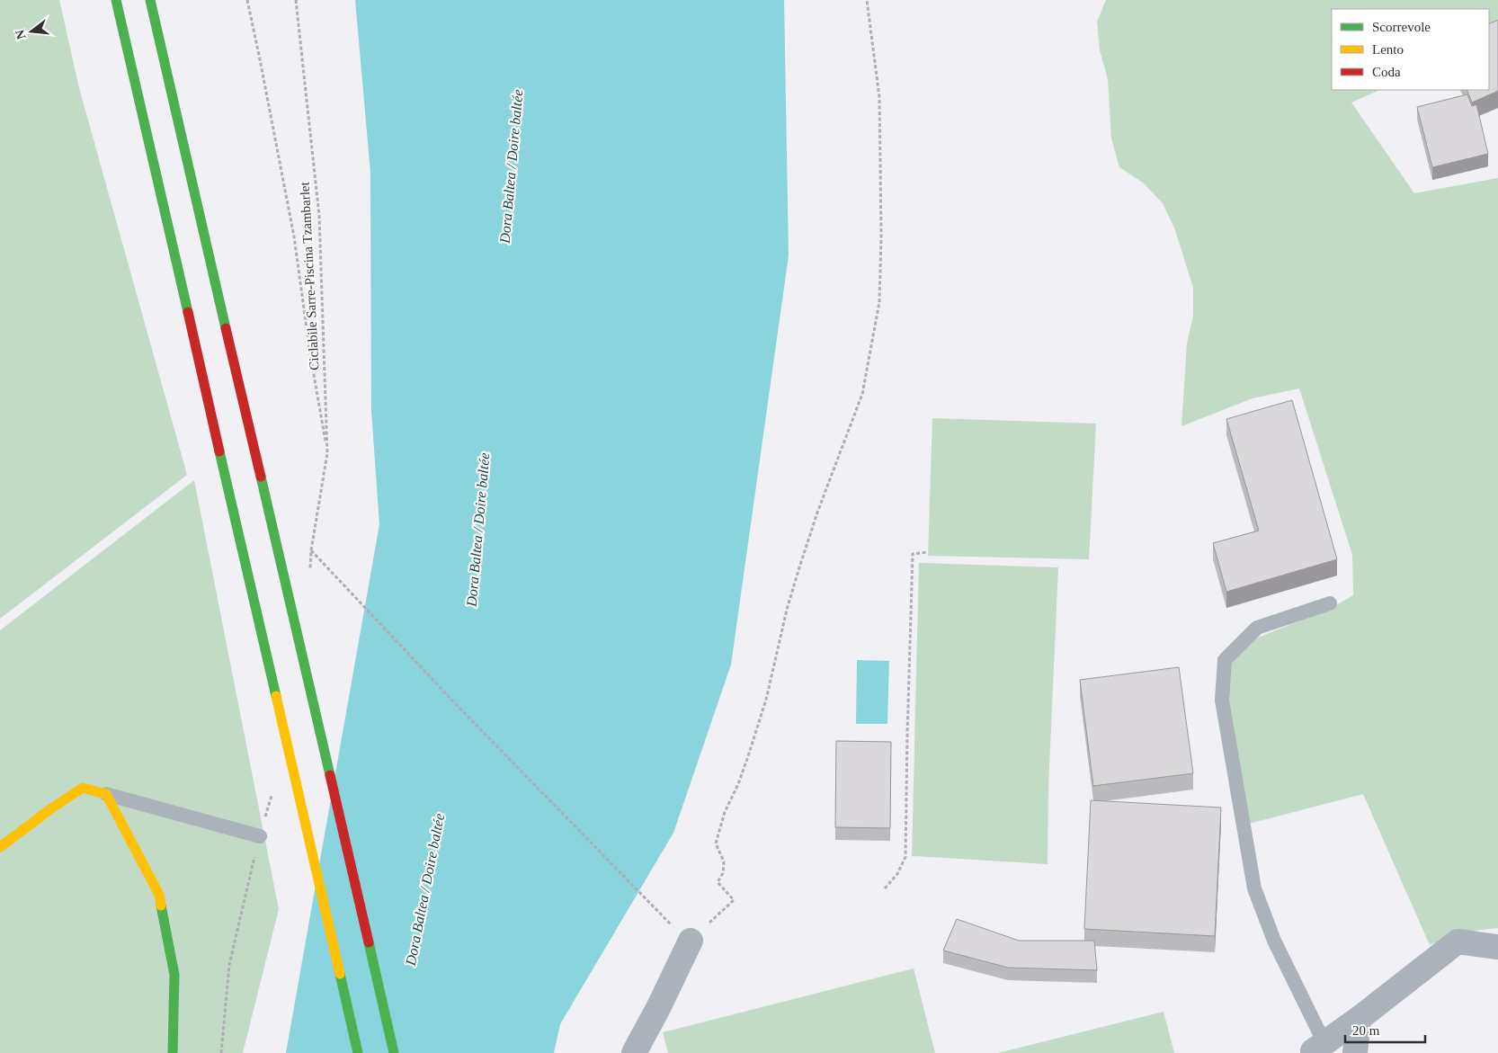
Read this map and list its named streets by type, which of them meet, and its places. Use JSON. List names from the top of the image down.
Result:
{
  "streets": {
    "path": ["Ciclabile Sarre-Piscina Tzambarlet"]
  },
  "water": ["Dora Baltea / Doire baltée"],
  "legend": ["Scorrevole", "Lento", "Coda"],
  "scale_bar": "20 m",
  "north": "left"
}
